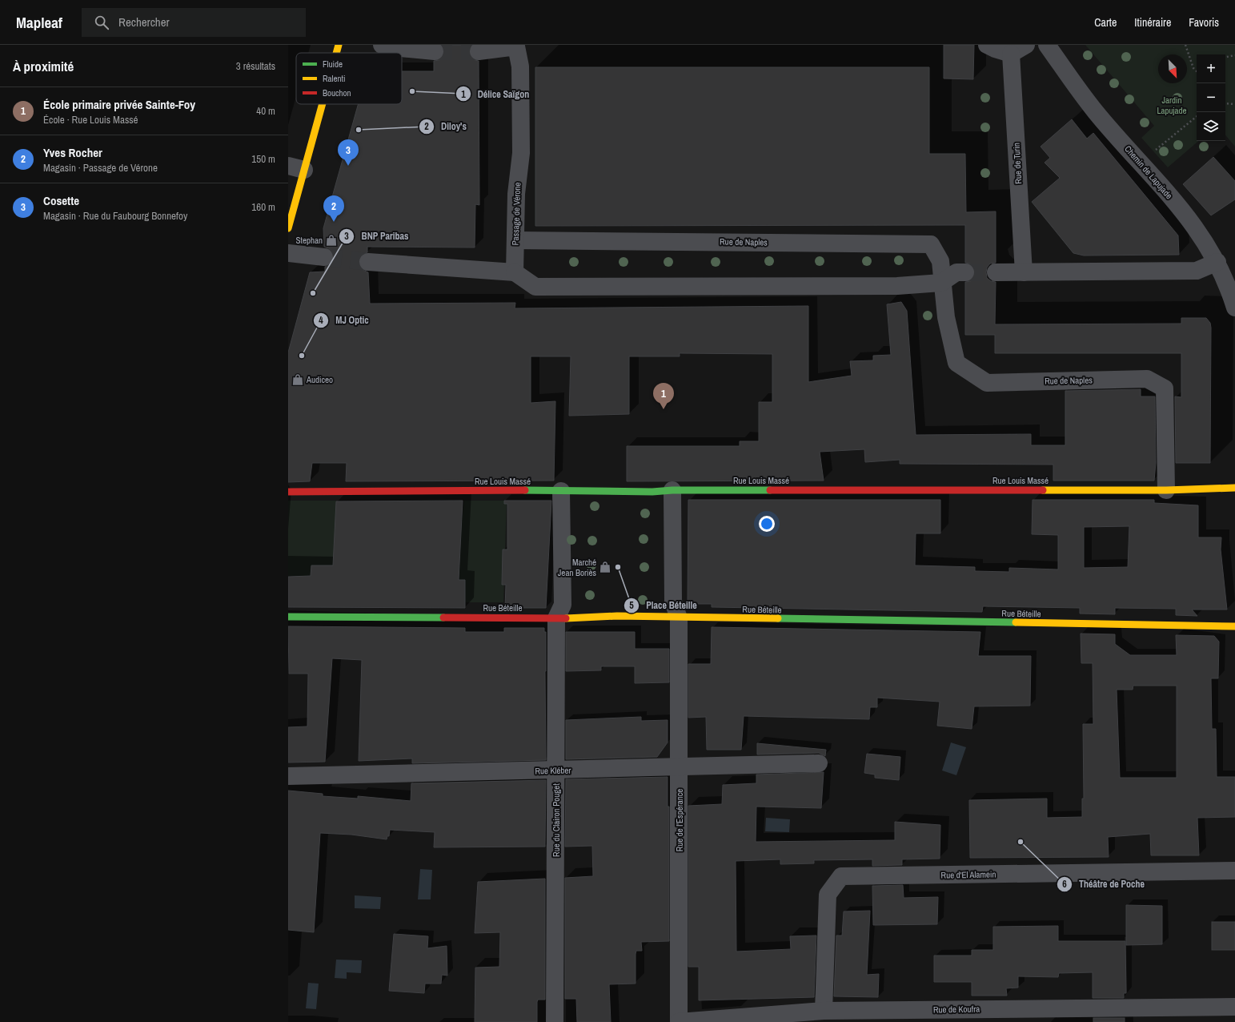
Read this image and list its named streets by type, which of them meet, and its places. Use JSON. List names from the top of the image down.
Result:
{
  "streets": {
    "street": [
      "Rue de Turin",
      "Chemin de Lapujade",
      "Passage de Vérone",
      "Rue de Naples",
      "Rue Louis Massé",
      "Rue Béteille",
      "Rue Kléber",
      "Rue du Clairon Pouget",
      "Rue de l'Espérance",
      "Rue d'El Alamein",
      "Rue de Koufra"
    ]
  },
  "crossings": [
    ["Passage de Vérone", "Rue de Naples"],
    ["Rue de Naples", "Rue Louis Massé"],
    ["Rue Louis Massé", "Rue de l'Espérance"],
    ["Rue Béteille", "Rue du Clairon Pouget"],
    ["Rue Béteille", "Rue de l'Espérance"],
    ["Rue Kléber", "Rue du Clairon Pouget"],
    ["Rue Kléber", "Rue de l'Espérance"],
    ["Rue de l'Espérance", "Rue de Koufra"],
    ["Rue d'El Alamein", "Rue de Koufra"]
  ],
  "parks": ["Jardin Lapujade"],
  "places": {
    "other": [
      "Délice Saïgon",
      "Diloy's",
      "BNP Paribas",
      "MJ Optic",
      "Place Béteille",
      "Théâtre de Poche"
    ],
    "shop": ["Stephan", "Audiceo", "Marché Jean Boriès"]
  },
  "legend": ["Fluide", "Ralenti", "Bouchon"],
  "north": "bottom right",
  "page": {
    "header": "Mapleaf",
    "search": "Rechercher",
    "nav": ["Carte", "Itinéraire", "Favoris"],
    "heading": ["À proximité", "3 résultats"],
    "map_buttons": ["+", "−"],
    "list": [
      {
        "mark": "1",
        "name": "École primaire privée Sainte-Foy",
        "note": "École · Rue Louis Massé",
        "value": "40 m"
      },
      {
        "mark": "2",
        "name": "Yves Rocher",
        "note": "Magasin · Passage de Vérone",
        "value": "150 m"
      },
      {
        "mark": "3",
        "name": "Cosette",
        "note": "Magasin · Rue du Faubourg Bonnefoy",
        "value": "160 m"
      }
    ],
    "pins": ["3", "2", "1"]
  }
}
